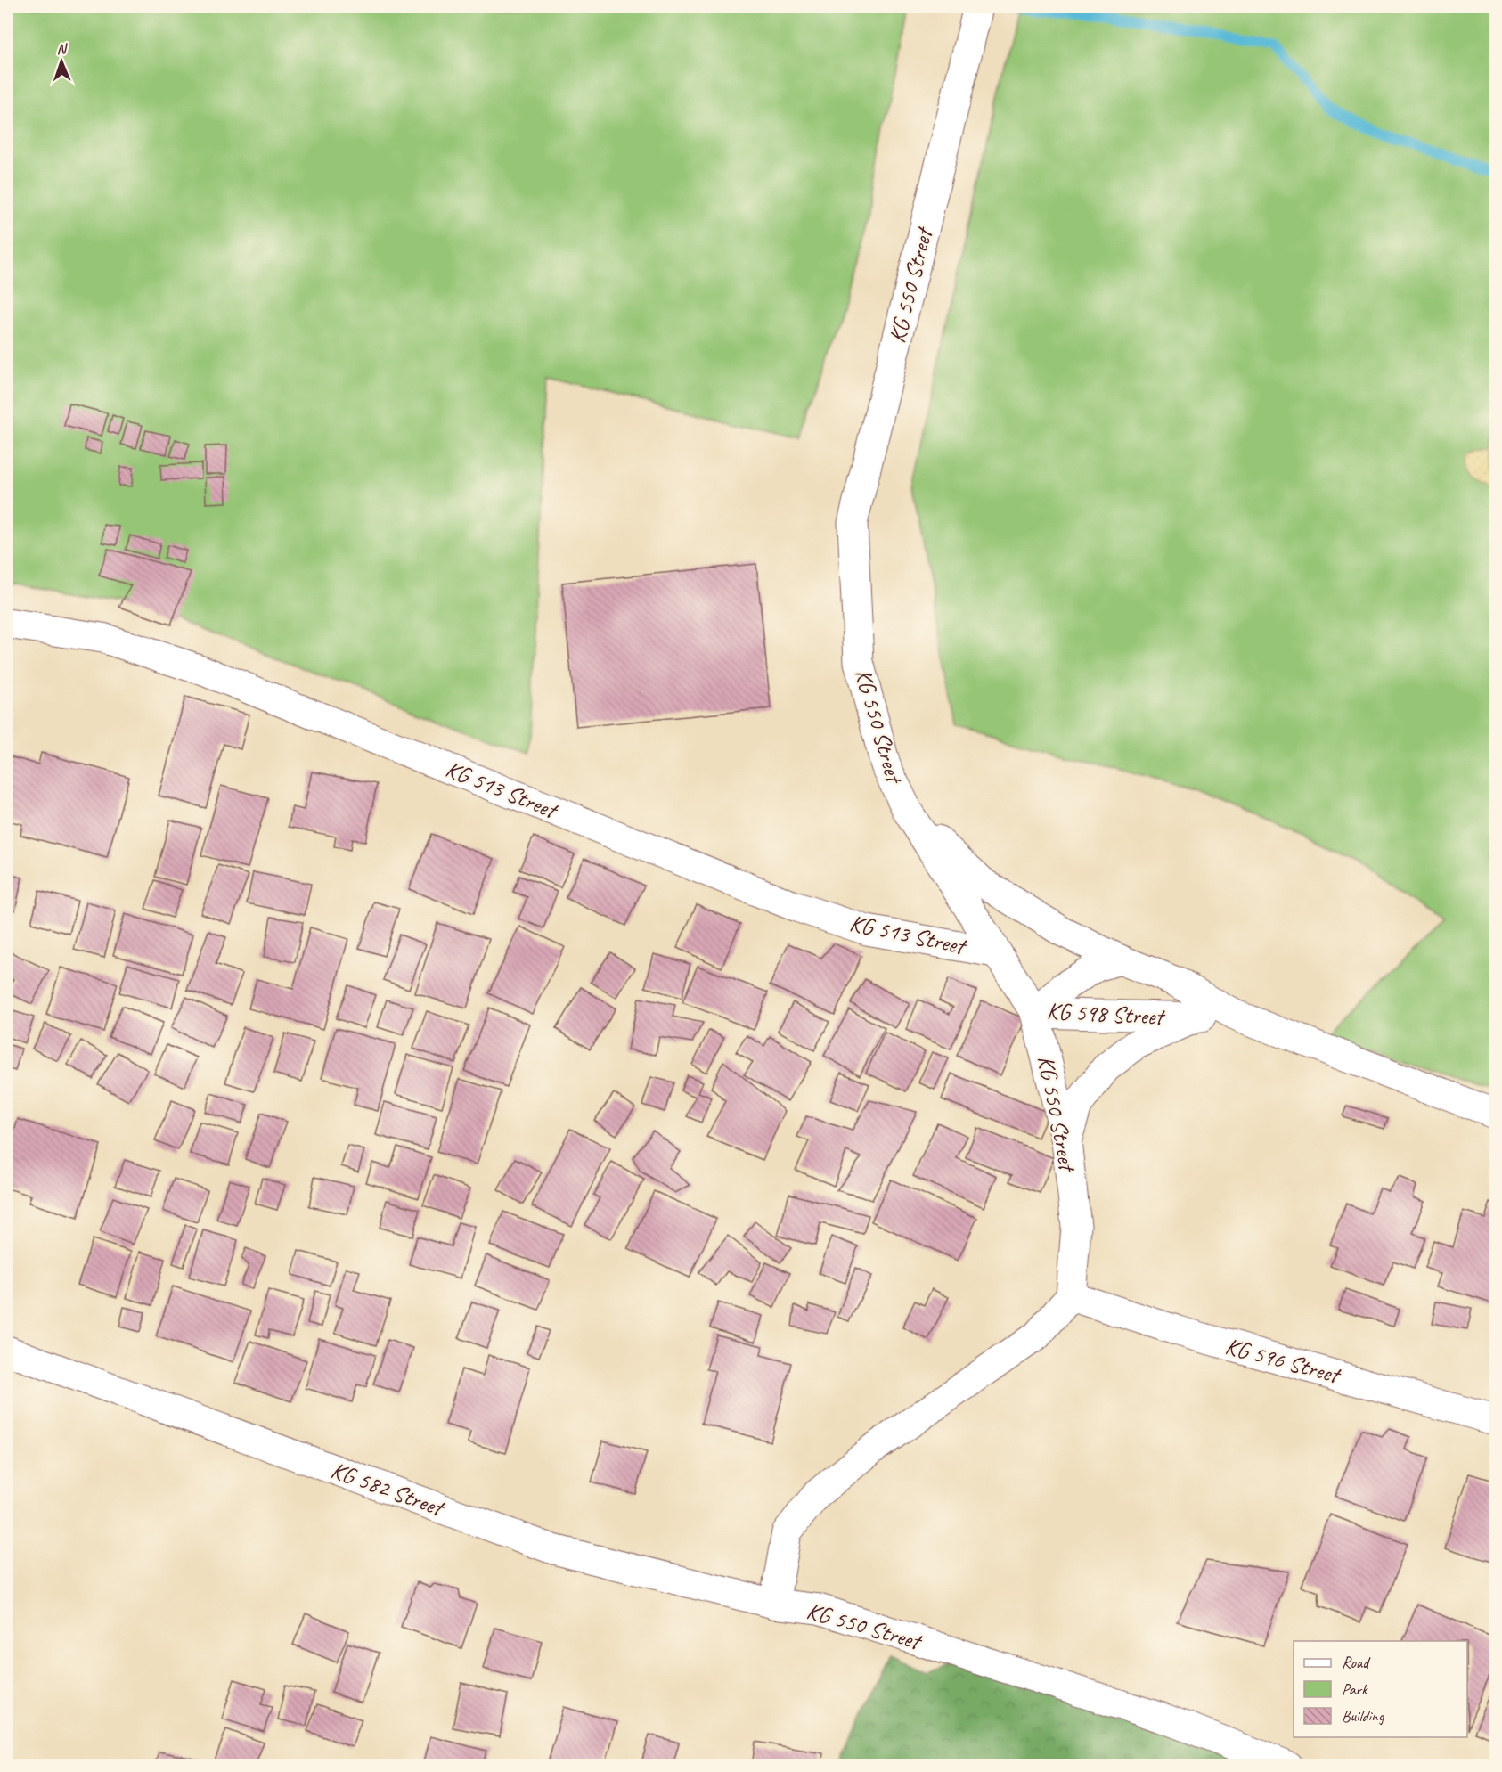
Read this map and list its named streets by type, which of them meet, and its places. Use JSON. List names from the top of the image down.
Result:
{
  "streets": {
    "street": [
      "KG 550 Street",
      "KG 513 Street",
      "KG 598 Street",
      "KG 596 Street",
      "KG 582 Street"
    ]
  },
  "crossings": [
    ["KG 550 Street", "KG 513 Street"],
    ["KG 550 Street", "KG 598 Street"],
    ["KG 550 Street", "KG 596 Street"],
    ["KG 550 Street", "KG 582 Street"]
  ],
  "legend": ["Road", "Park", "Building"],
  "north": "top"
}
